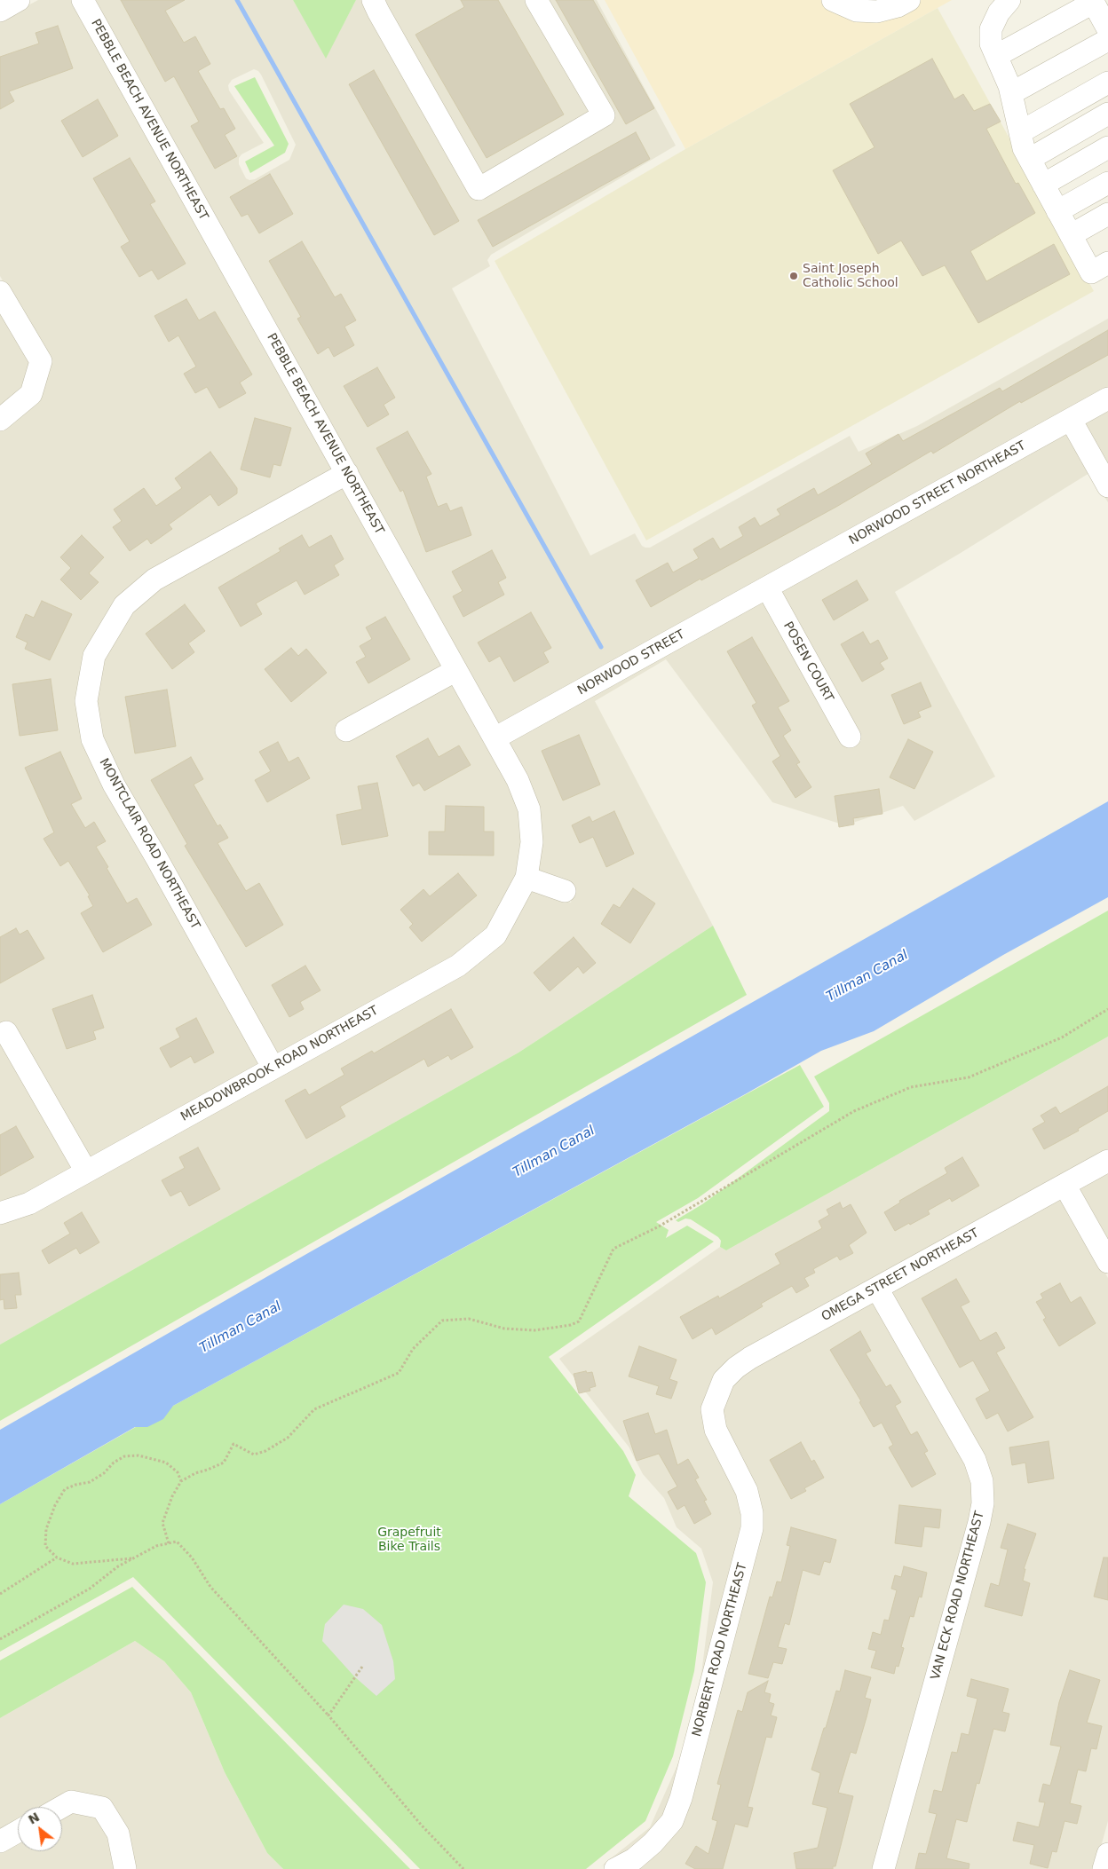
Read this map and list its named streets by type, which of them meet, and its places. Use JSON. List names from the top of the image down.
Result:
{
  "streets": {
    "street": [
      "PEBBLE BEACH AVENUE NORTHEAST",
      "NORWOOD STREET NORTHEAST",
      "POSEN COURT",
      "NORWOOD STREET",
      "MONTCLAIR ROAD NORTHEAST",
      "MEADOWBROOK ROAD NORTHEAST",
      "OMEGA STREET NORTHEAST",
      "VAN ECK ROAD NORTHEAST",
      "NORBERT ROAD NORTHEAST"
    ]
  },
  "crossings": [
    ["PEBBLE BEACH AVENUE NORTHEAST", "NORWOOD STREET"],
    ["PEBBLE BEACH AVENUE NORTHEAST", "MONTCLAIR ROAD NORTHEAST"],
    ["PEBBLE BEACH AVENUE NORTHEAST", "MEADOWBROOK ROAD NORTHEAST"],
    ["NORWOOD STREET NORTHEAST", "POSEN COURT"],
    ["NORWOOD STREET NORTHEAST", "NORWOOD STREET"],
    ["POSEN COURT", "NORWOOD STREET"],
    ["MONTCLAIR ROAD NORTHEAST", "MEADOWBROOK ROAD NORTHEAST"],
    ["OMEGA STREET NORTHEAST", "VAN ECK ROAD NORTHEAST"],
    ["OMEGA STREET NORTHEAST", "NORBERT ROAD NORTHEAST"]
  ],
  "water": ["Tillman Canal"],
  "parks": ["Grapefruit Bike Trails"],
  "places": ["Saint Joseph Catholic School"],
  "north": "top left"
}
